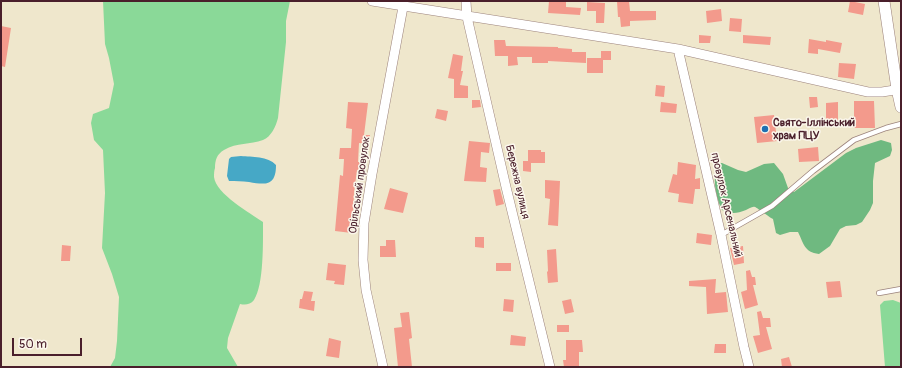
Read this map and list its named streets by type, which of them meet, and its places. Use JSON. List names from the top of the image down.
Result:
{
  "streets": {
    "street": ["Бережна вулиця", "Орільський провулок", "провулок Арсенальний"]
  },
  "places": ["Свято-Іллінський храм ПЦУ"],
  "scale_bar": "50 m"
}
